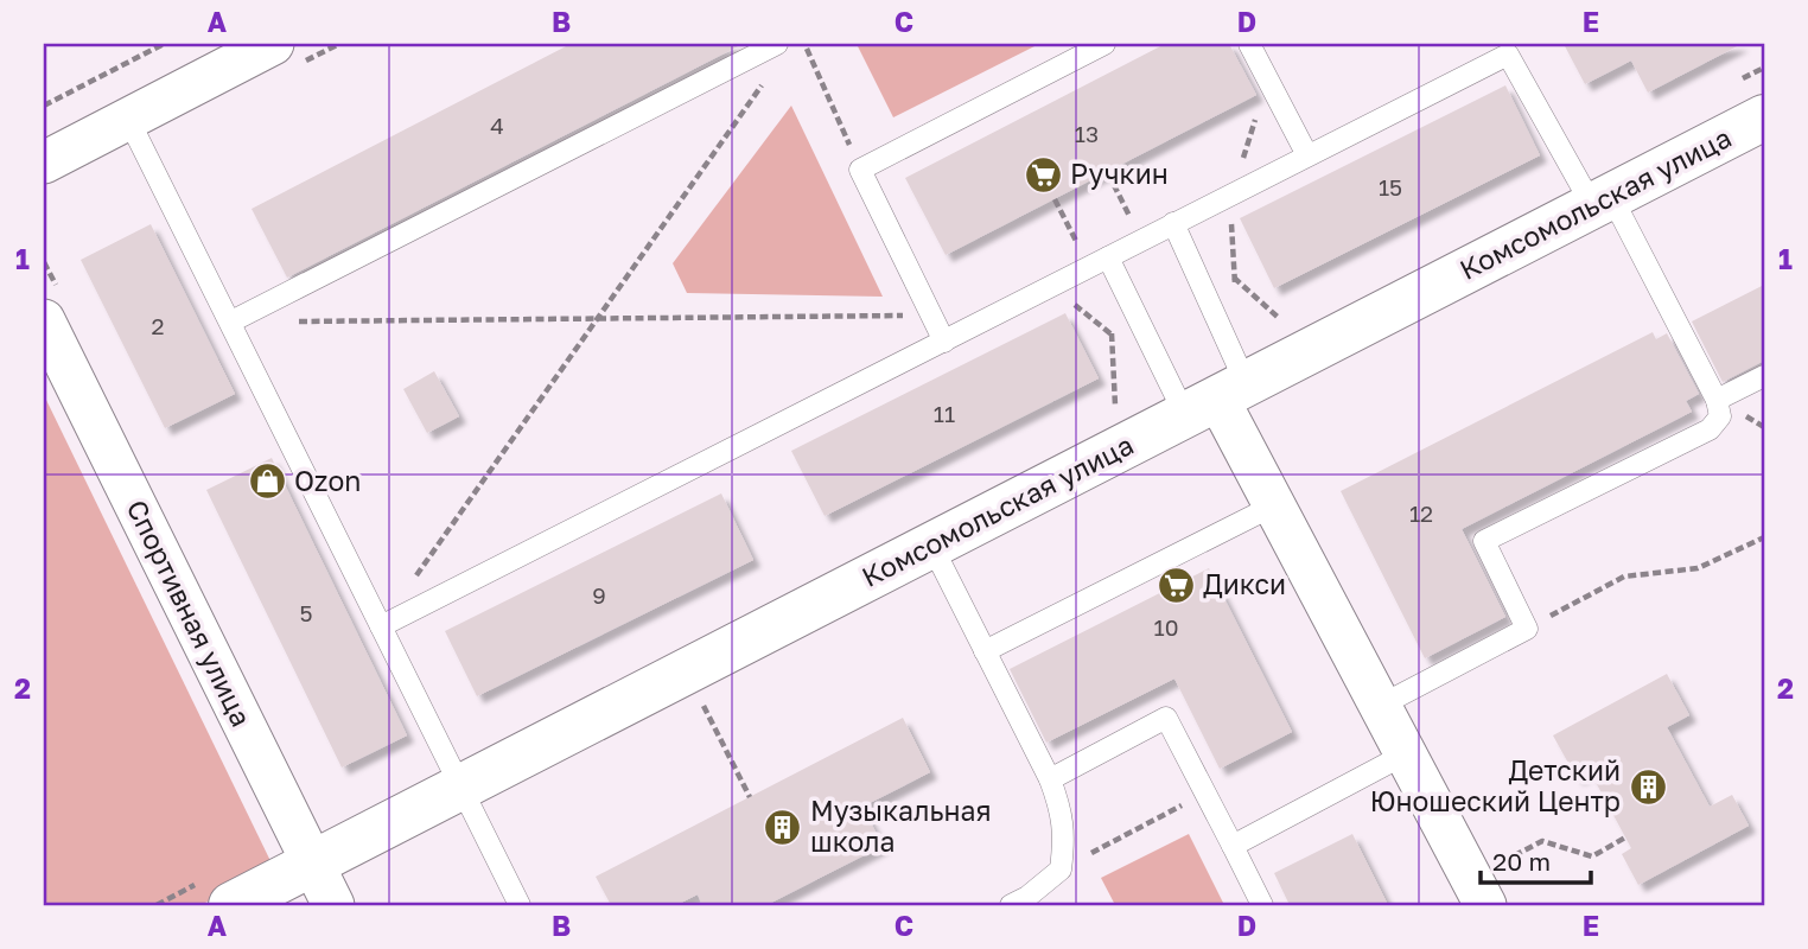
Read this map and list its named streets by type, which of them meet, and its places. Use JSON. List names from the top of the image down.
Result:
{
  "streets": {
    "street": ["Комсомольская улица", "Спортивная улица"]
  },
  "crossings": [
    ["Комсомольская улица", "Спортивная улица"]
  ],
  "places": {
    "supermarket": ["Ручкин", "Дикси"],
    "shop": ["Ozon"],
    "building": ["Детский Юношеский Центр", "Музыкальная школа"]
  },
  "house_numbers": [
    "4",
    "13",
    "15",
    "2",
    "11",
    "12",
    "9",
    "5",
    "10"
  ],
  "scale_bar": "20 m",
  "grid": {
    "columns": [
      "A",
      "B",
      "C",
      "D",
      "E"
    ],
    "rows": ["1", "2"]
  }
}
